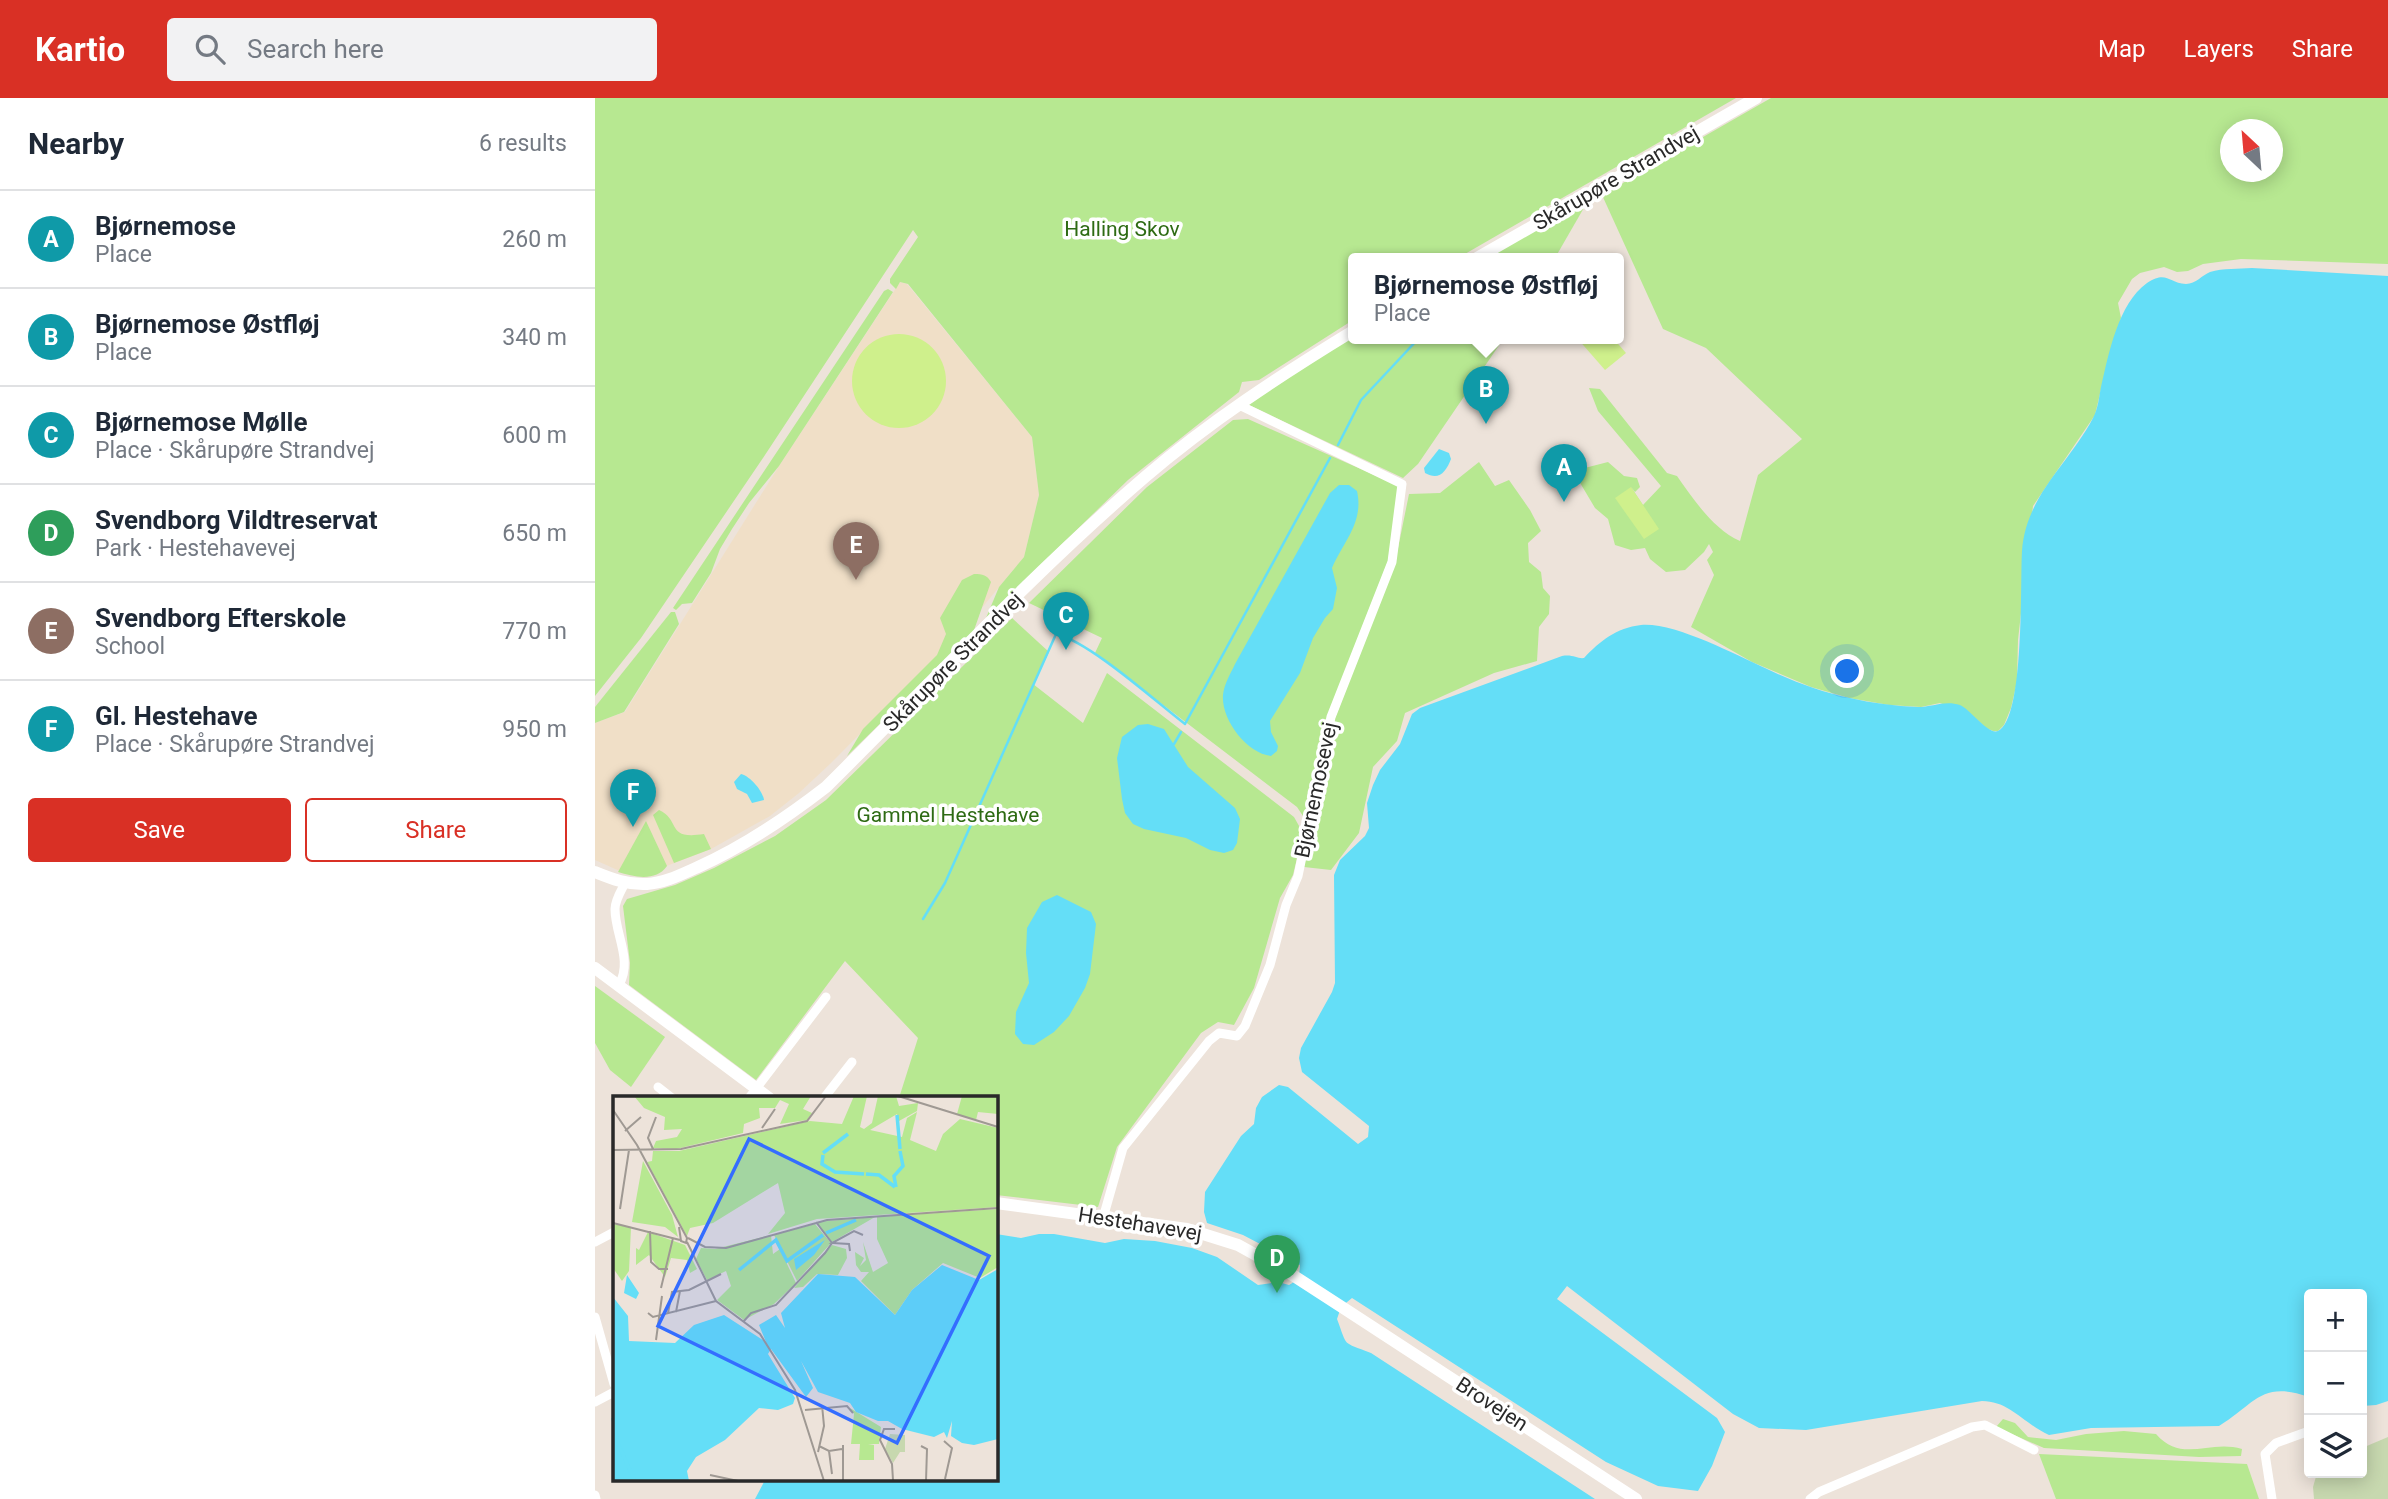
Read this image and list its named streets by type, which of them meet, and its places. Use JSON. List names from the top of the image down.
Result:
{
  "streets": {
    "street": [
      "Skårupøre Strandvej",
      "Bjørnemosevej",
      "Hestehavevej",
      "Brovejen"
    ]
  },
  "crossings": [
    ["Skårupøre Strandvej", "Bjørnemosevej"],
    ["Bjørnemosevej", "Hestehavevej"],
    ["Hestehavevej", "Brovejen"]
  ],
  "parks": ["Halling Skov", "Gammel Hestehave"],
  "north": "top left",
  "page": {
    "header": "Kartio",
    "search": "Search here",
    "nav": ["Map", "Layers", "Share"],
    "heading": ["Nearby", "6 results"],
    "list": [
      {
        "mark": "A",
        "name": "Bjørnemose",
        "note": "Place",
        "value": "260 m"
      },
      {
        "mark": "B",
        "name": "Bjørnemose Østfløj",
        "note": "Place",
        "value": "340 m"
      },
      {
        "mark": "C",
        "name": "Bjørnemose Mølle",
        "note": "Place · Skårupøre Strandvej",
        "value": "600 m"
      },
      {
        "mark": "D",
        "name": "Svendborg Vildtreservat",
        "note": "Park · Hestehavevej",
        "value": "650 m"
      },
      {
        "mark": "E",
        "name": "Svendborg Efterskole",
        "note": "School",
        "value": "770 m"
      },
      {
        "mark": "F",
        "name": "Gl. Hestehave",
        "note": "Place · Skårupøre Strandvej",
        "value": "950 m"
      }
    ],
    "popup": ["Bjørnemose Østfløj", "Place"],
    "pins": [
      "B",
      "A",
      "E",
      "C",
      "F",
      "D"
    ],
    "buttons": ["Save", "Share"],
    "map_buttons": ["+", "−"]
  }
}
